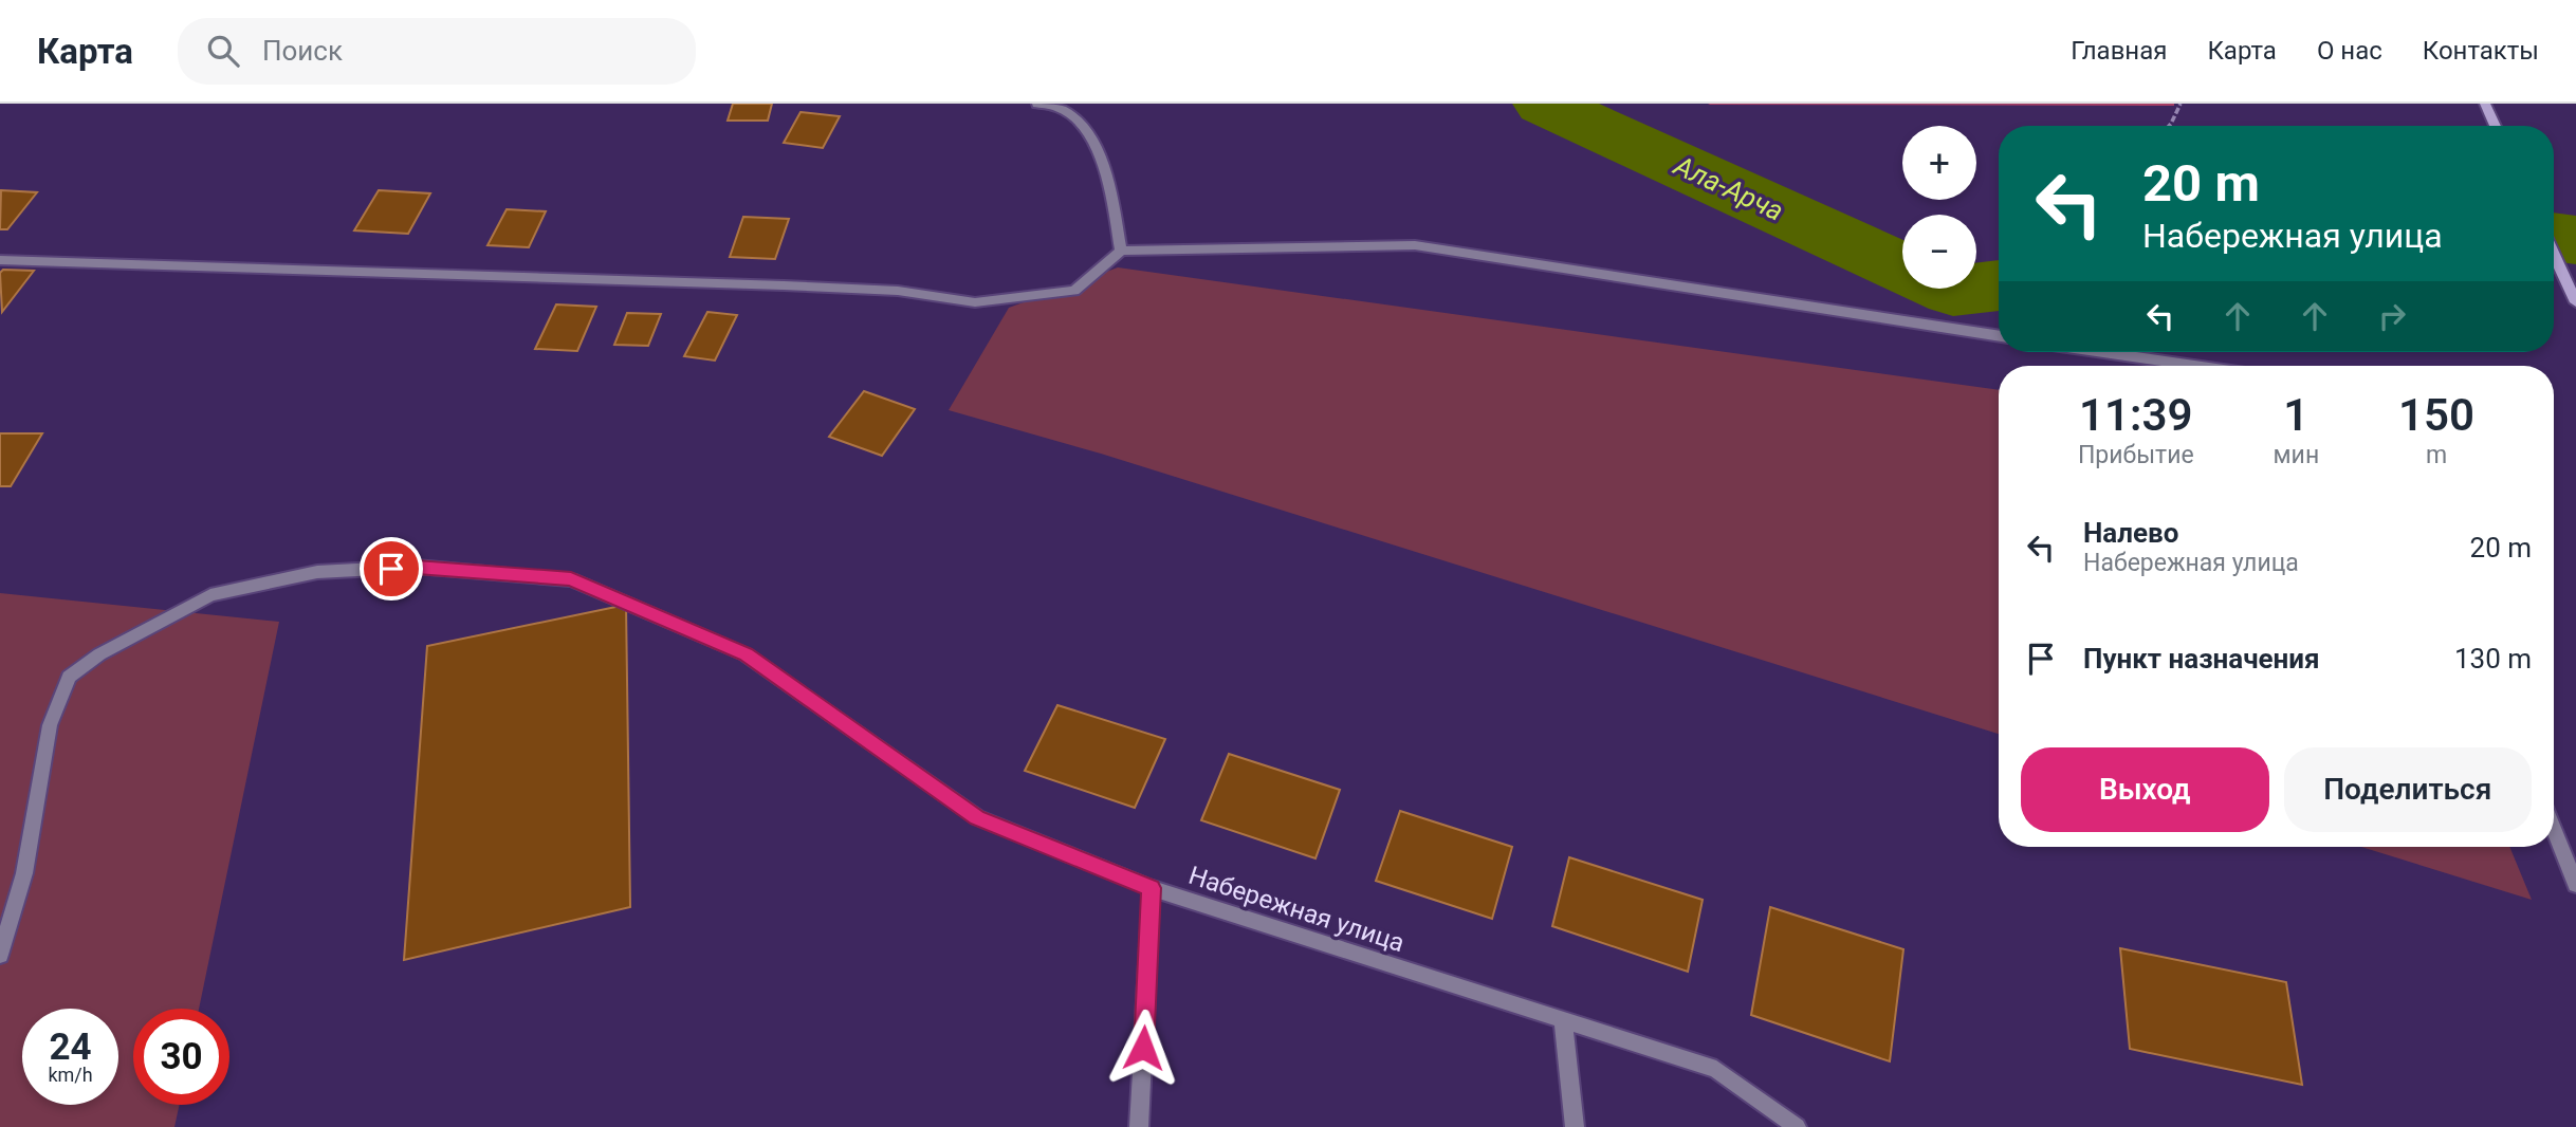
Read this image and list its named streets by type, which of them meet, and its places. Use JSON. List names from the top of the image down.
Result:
{
  "streets": {
    "street": ["Набережная улица"]
  },
  "water": ["Ала-Арча"],
  "page": {
    "header": "Карта",
    "search": "Поиск",
    "nav": [
      "Главная",
      "Карта",
      "О нас",
      "Контакты"
    ],
    "map_buttons": ["+", "−"],
    "turn": ["20 m", "Набережная улица"],
    "eta": [
      "11:39",
      "Прибытие",
      "1",
      "мин",
      "150",
      "m"
    ],
    "list": [
      {
        "name": "Налево",
        "note": "Набережная улица",
        "value": "20 m"
      },
      {
        "name": "Пункт назначения",
        "value": "130 m"
      }
    ],
    "buttons": ["Выход", "Поделиться"],
    "speed": "24 km/h",
    "limit": "30"
  }
}
